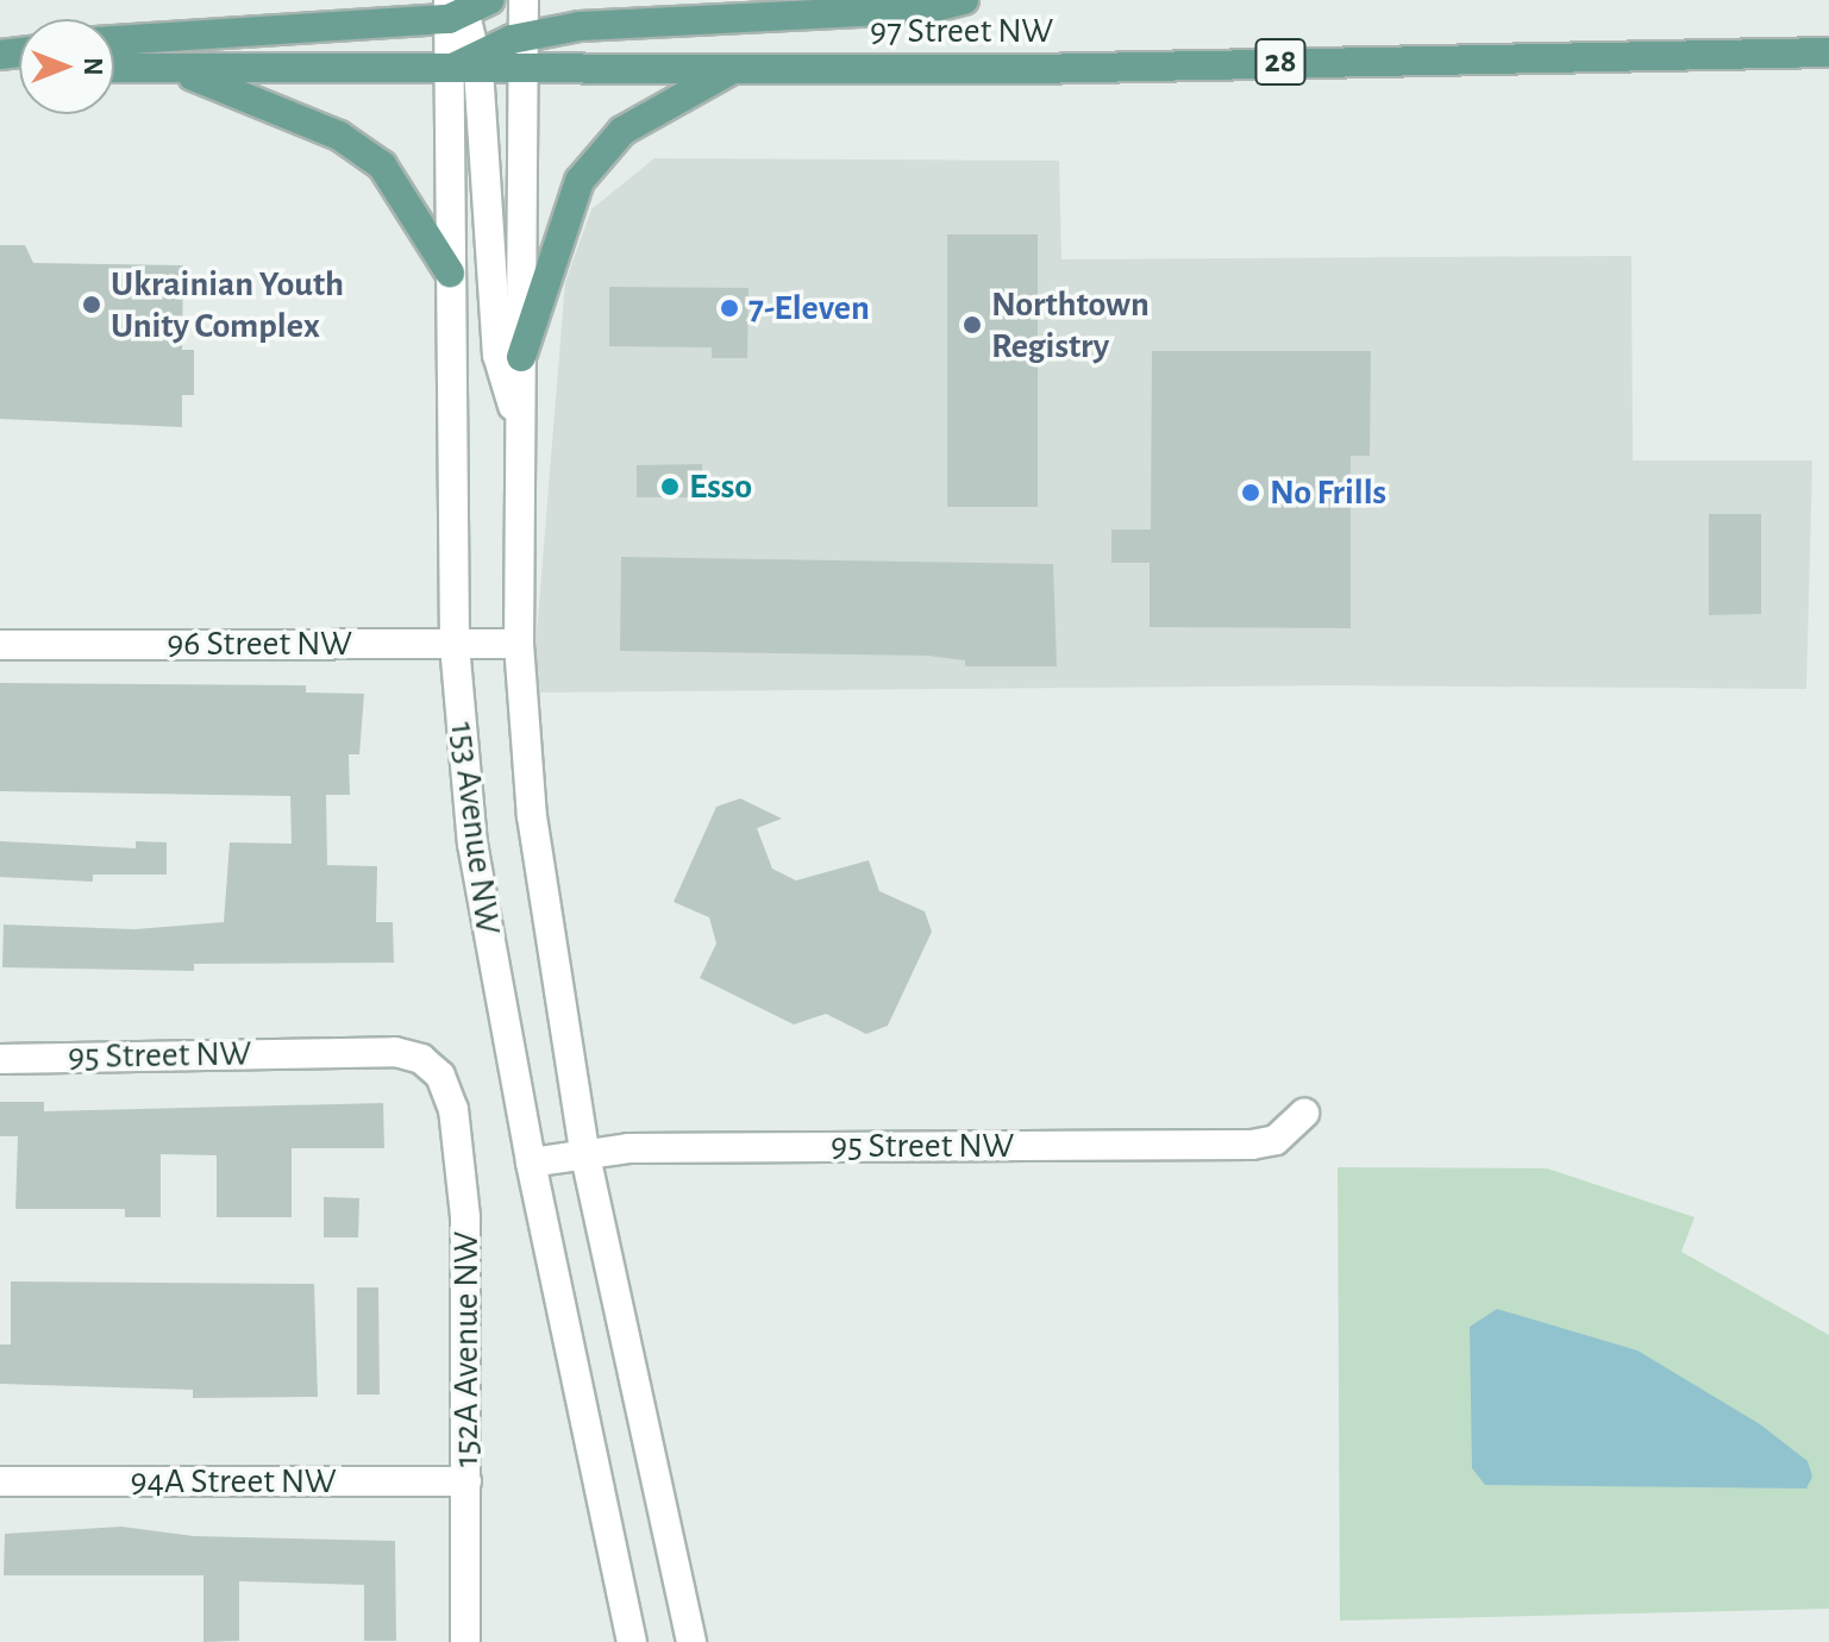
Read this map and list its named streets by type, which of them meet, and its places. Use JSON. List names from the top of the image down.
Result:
{
  "streets": {
    "main road": [
      "97 Street NW",
      "28",
      "96 Street NW",
      "153 Avenue NW",
      "95 Street NW",
      "152A Avenue NW",
      "94A Street NW"
    ]
  },
  "crossings": [
    ["97 Street NW", "153 Avenue NW"],
    ["96 Street NW", "153 Avenue NW"],
    ["153 Avenue NW", "95 Street NW"],
    ["95 Street NW", "152A Avenue NW"],
    ["152A Avenue NW", "94A Street NW"]
  ],
  "places": [
    "Ukrainian Youth Unity Complex",
    "7-Eleven",
    "Northtown Registry",
    "Esso",
    "No Frills"
  ],
  "north": "right"
}
